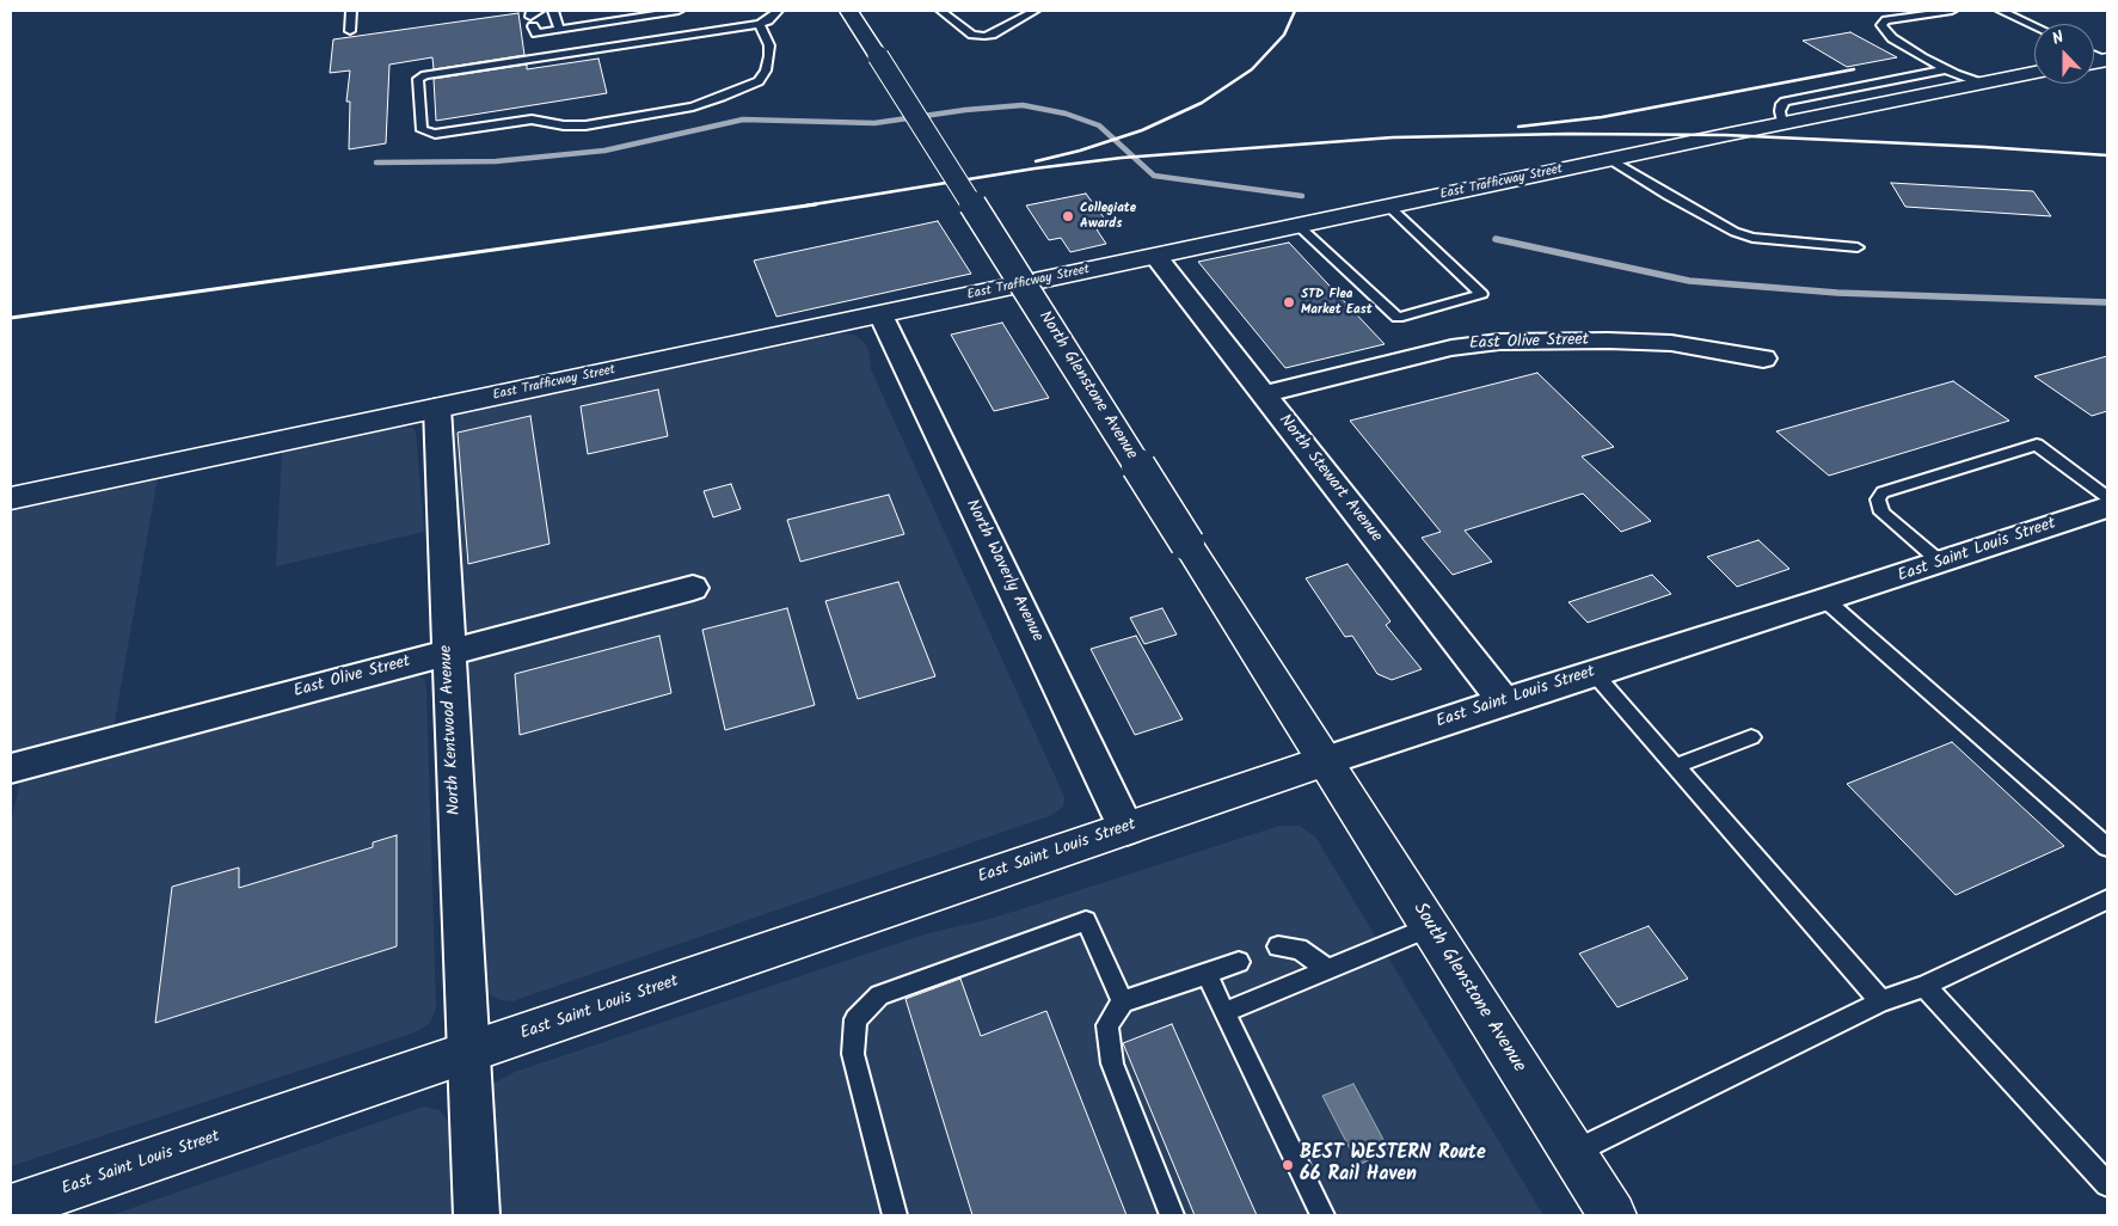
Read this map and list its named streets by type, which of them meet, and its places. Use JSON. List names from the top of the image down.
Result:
{
  "streets": {
    "main road": [
      "East Trafficway Street",
      "North Glenstone Avenue",
      "East Saint Louis Street",
      "South Glenstone Avenue"
    ],
    "street": [
      "East Olive Street",
      "North Stewart Avenue",
      "North Waverly Avenue",
      "North Kentwood Avenue"
    ]
  },
  "crossings": [
    ["East Trafficway Street", "North Stewart Avenue"],
    ["East Trafficway Street", "North Waverly Avenue"],
    ["East Trafficway Street", "North Kentwood Avenue"],
    ["East Olive Street", "North Stewart Avenue"],
    ["East Olive Street", "North Kentwood Avenue"],
    ["North Glenstone Avenue", "East Saint Louis Street"],
    ["North Glenstone Avenue", "South Glenstone Avenue"],
    ["North Stewart Avenue", "East Saint Louis Street"],
    ["East Saint Louis Street", "North Waverly Avenue"],
    ["East Saint Louis Street", "North Kentwood Avenue"],
    ["East Saint Louis Street", "South Glenstone Avenue"]
  ],
  "places": ["Collegiate Awards", "STD Flea Market East", "BEST WESTERN Route 66 Rail Haven"],
  "north": "top"
}
